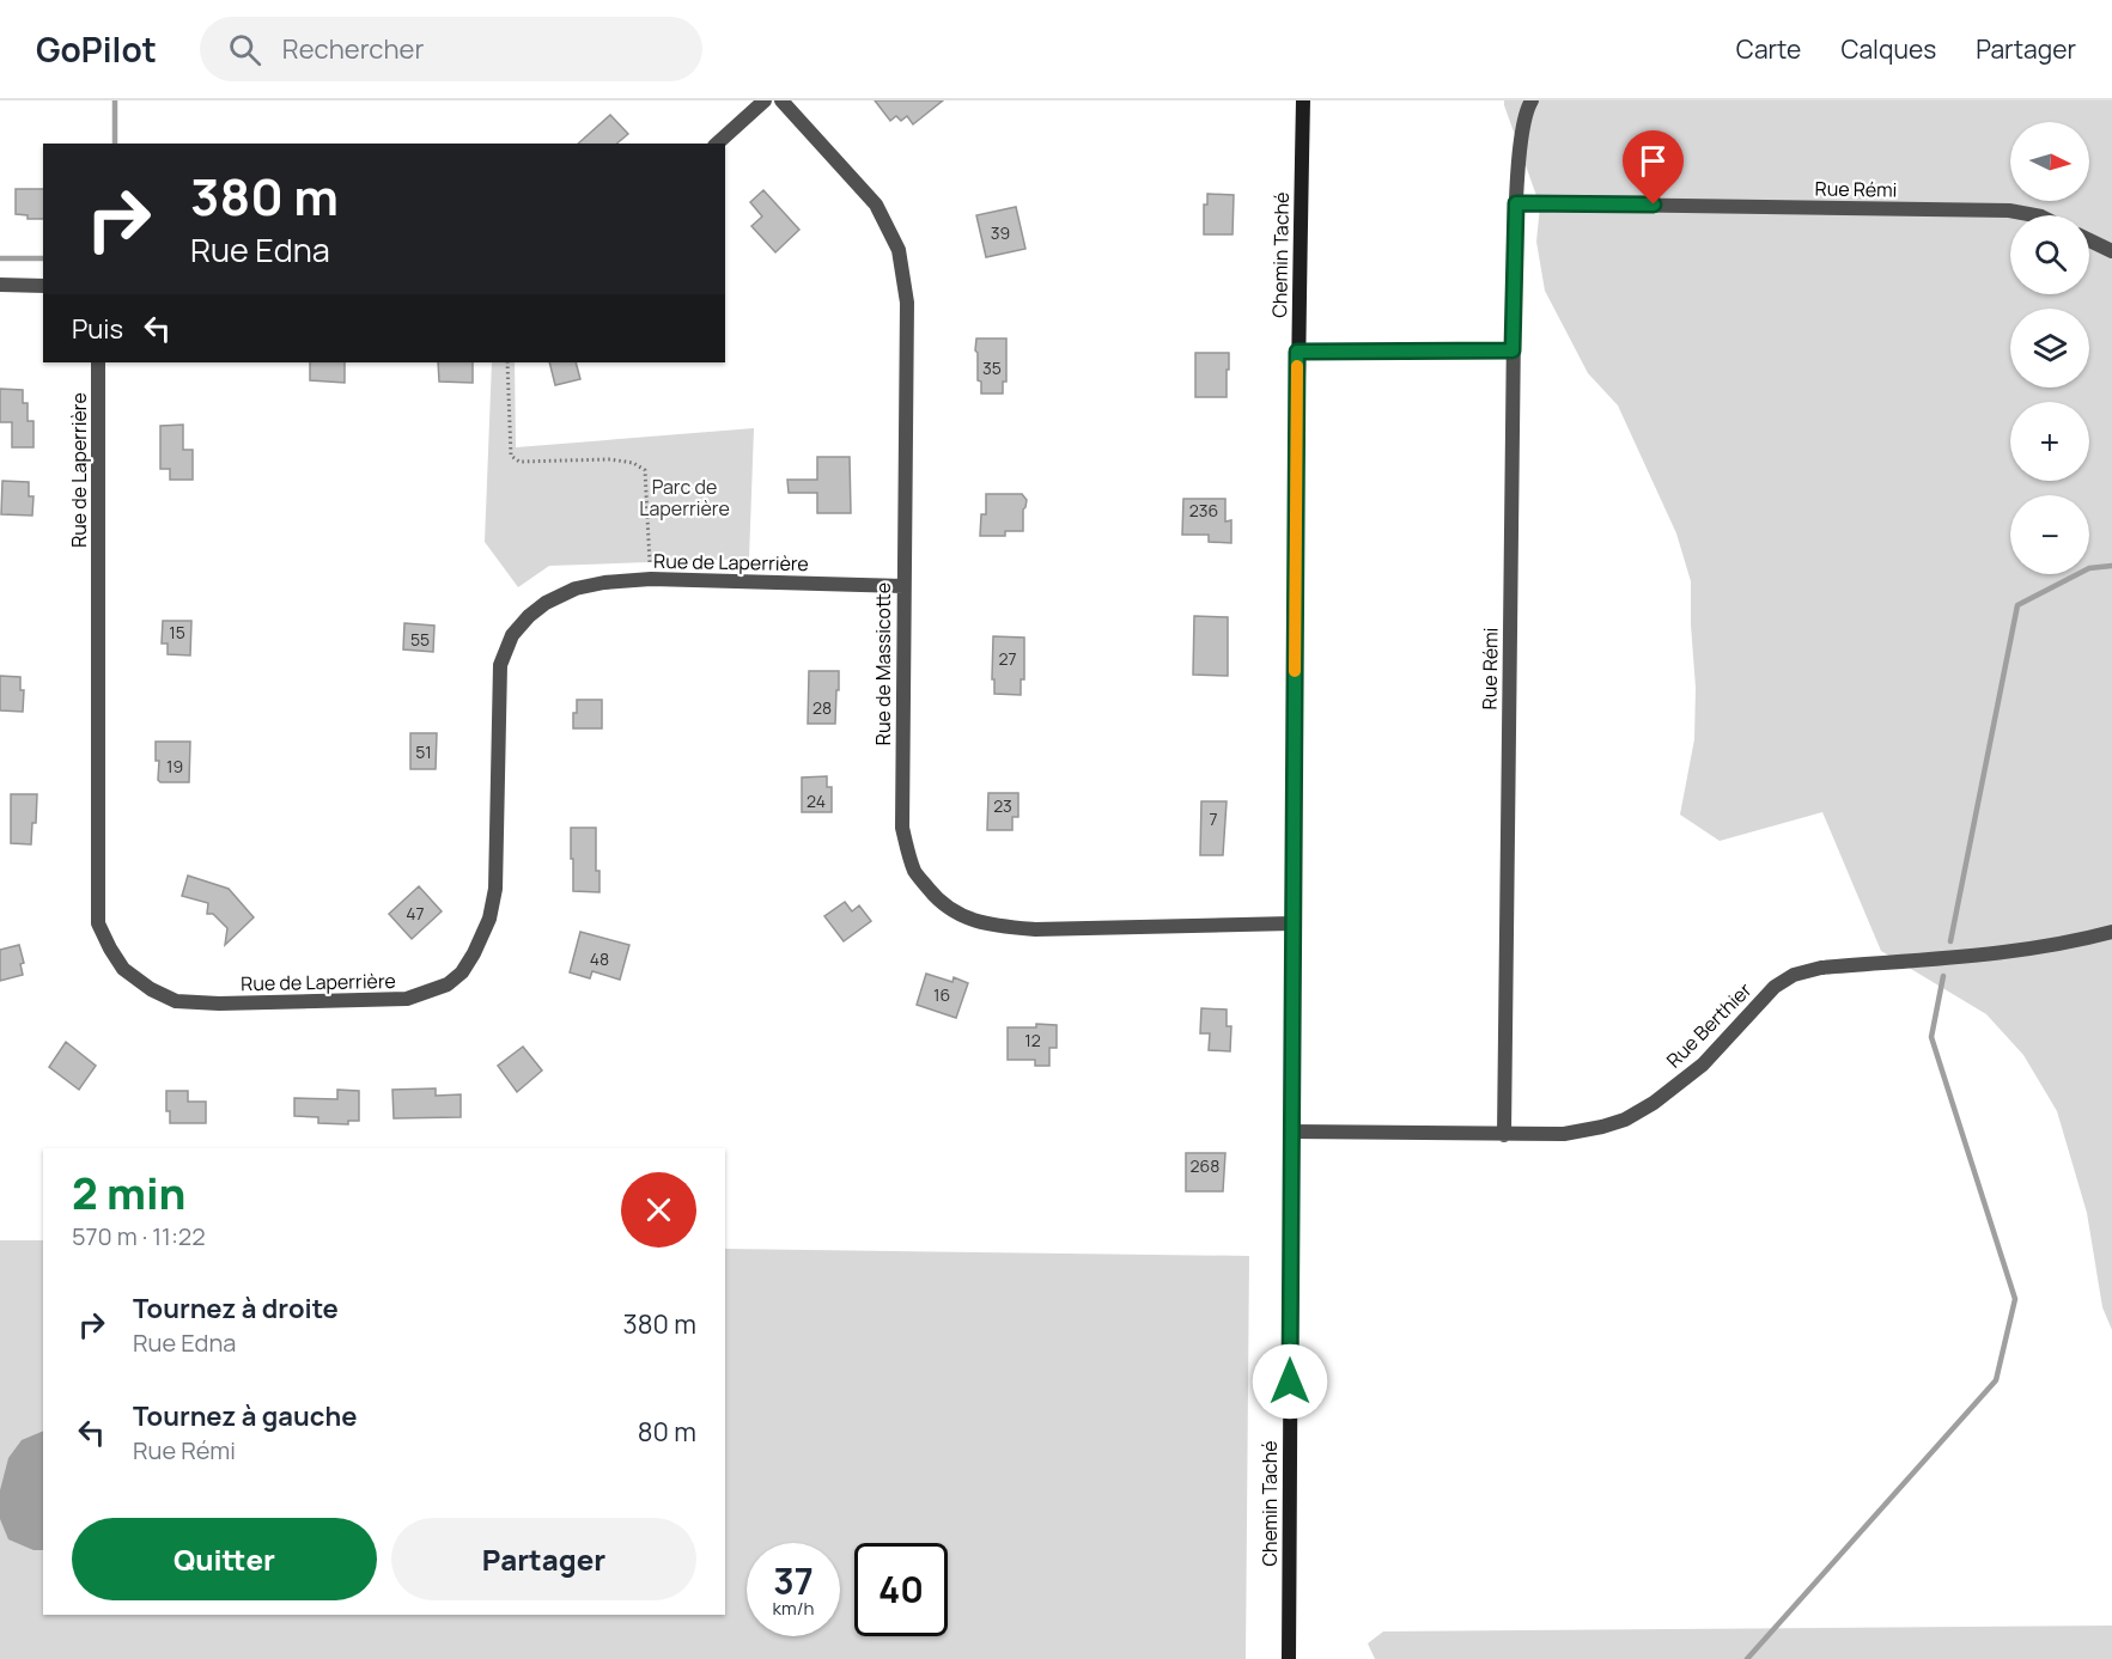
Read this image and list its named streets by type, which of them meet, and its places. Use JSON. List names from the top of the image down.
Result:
{
  "streets": {
    "street": [
      "Rue Rémi",
      "Chemin Taché",
      "Rue de Laperrière",
      "Rue de Massicotte",
      "Rue Berthier"
    ]
  },
  "crossings": [
    ["Rue Rémi", "Rue Berthier"],
    ["Chemin Taché", "Rue de Massicotte"],
    ["Chemin Taché", "Rue Berthier"],
    ["Rue de Laperrière", "Rue de Massicotte"]
  ],
  "parks": ["Parc de Laperrière"],
  "house_numbers": [
    "39",
    "35",
    "236",
    "15",
    "55",
    "27",
    "28",
    "51",
    "19",
    "24",
    "23",
    "7",
    "47",
    "48",
    "16",
    "12",
    "268"
  ],
  "north": "right",
  "page": {
    "header": "GoPilot",
    "search": "Rechercher",
    "nav": ["Carte", "Calques", "Partager"],
    "map_buttons": ["+", "−"],
    "turn": ["380 m", "Rue Edna"],
    "then": "Puis",
    "heading": ["2 min", "570 m · 11:22"],
    "list": [
      {
        "name": "Tournez à droite",
        "note": "Rue Edna",
        "value": "380 m"
      },
      {
        "name": "Tournez à gauche",
        "note": "Rue Rémi",
        "value": "80 m"
      }
    ],
    "buttons": ["Quitter", "Partager"],
    "speed": "37 km/h",
    "limit": "40"
  }
}
